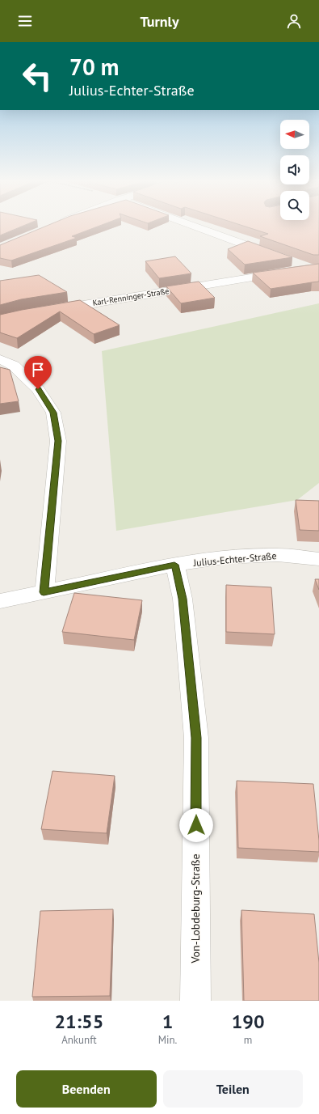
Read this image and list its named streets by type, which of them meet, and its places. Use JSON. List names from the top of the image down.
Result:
{
  "streets": {
    "street": ["Karl-Renninger-Straße", "Julius-Echter-Straße", "Von-Lobdeburg-Straße"]
  },
  "crossings": [
    ["Julius-Echter-Straße", "Von-Lobdeburg-Straße"]
  ],
  "north": "left",
  "page": {
    "header": "Turnly",
    "turn": ["70 m", "Julius-Echter-Straße"],
    "eta": [
      "21:55",
      "Ankunft",
      "1",
      "Min.",
      "190",
      "m"
    ],
    "buttons": ["Beenden", "Teilen"]
  }
}
